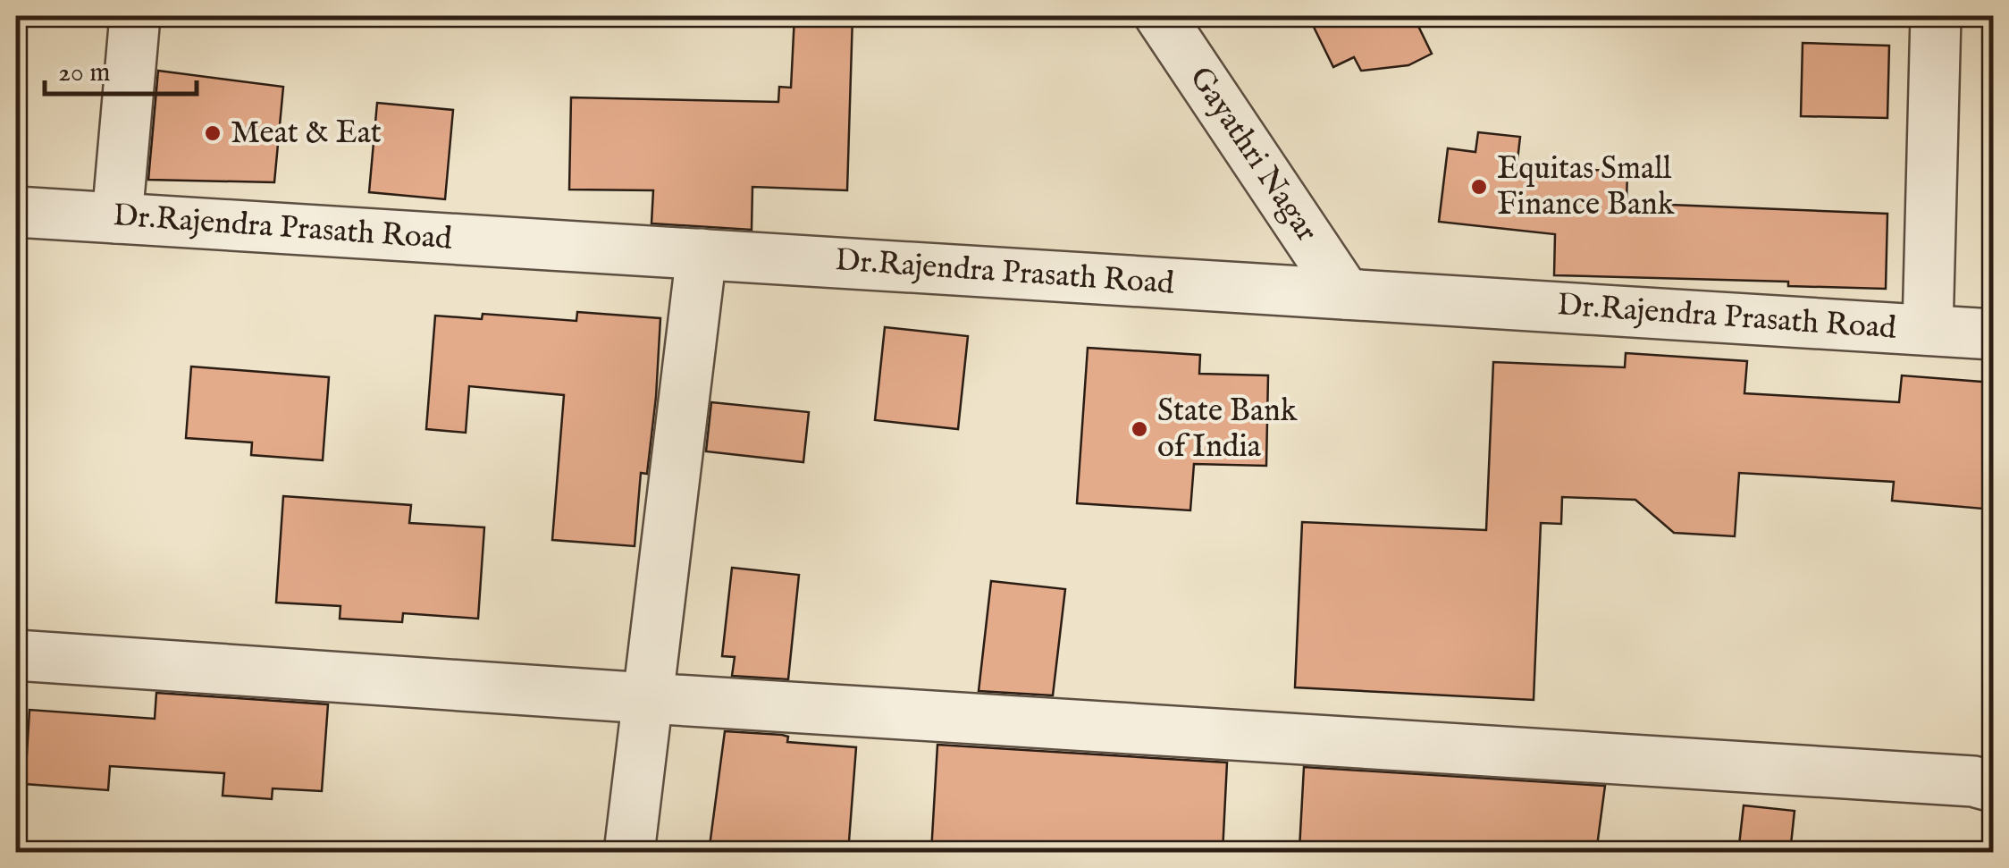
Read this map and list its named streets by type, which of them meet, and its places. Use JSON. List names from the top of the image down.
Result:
{
  "streets": {
    "street": ["Gayathri Nagar", "Dr.Rajendra Prasath Road"]
  },
  "crossings": [
    ["Gayathri Nagar", "Dr.Rajendra Prasath Road"]
  ],
  "places": ["Meat & Eat", "Equitas Small Finance Bank", "State Bank of India"],
  "scale_bar": "20 m"
}
